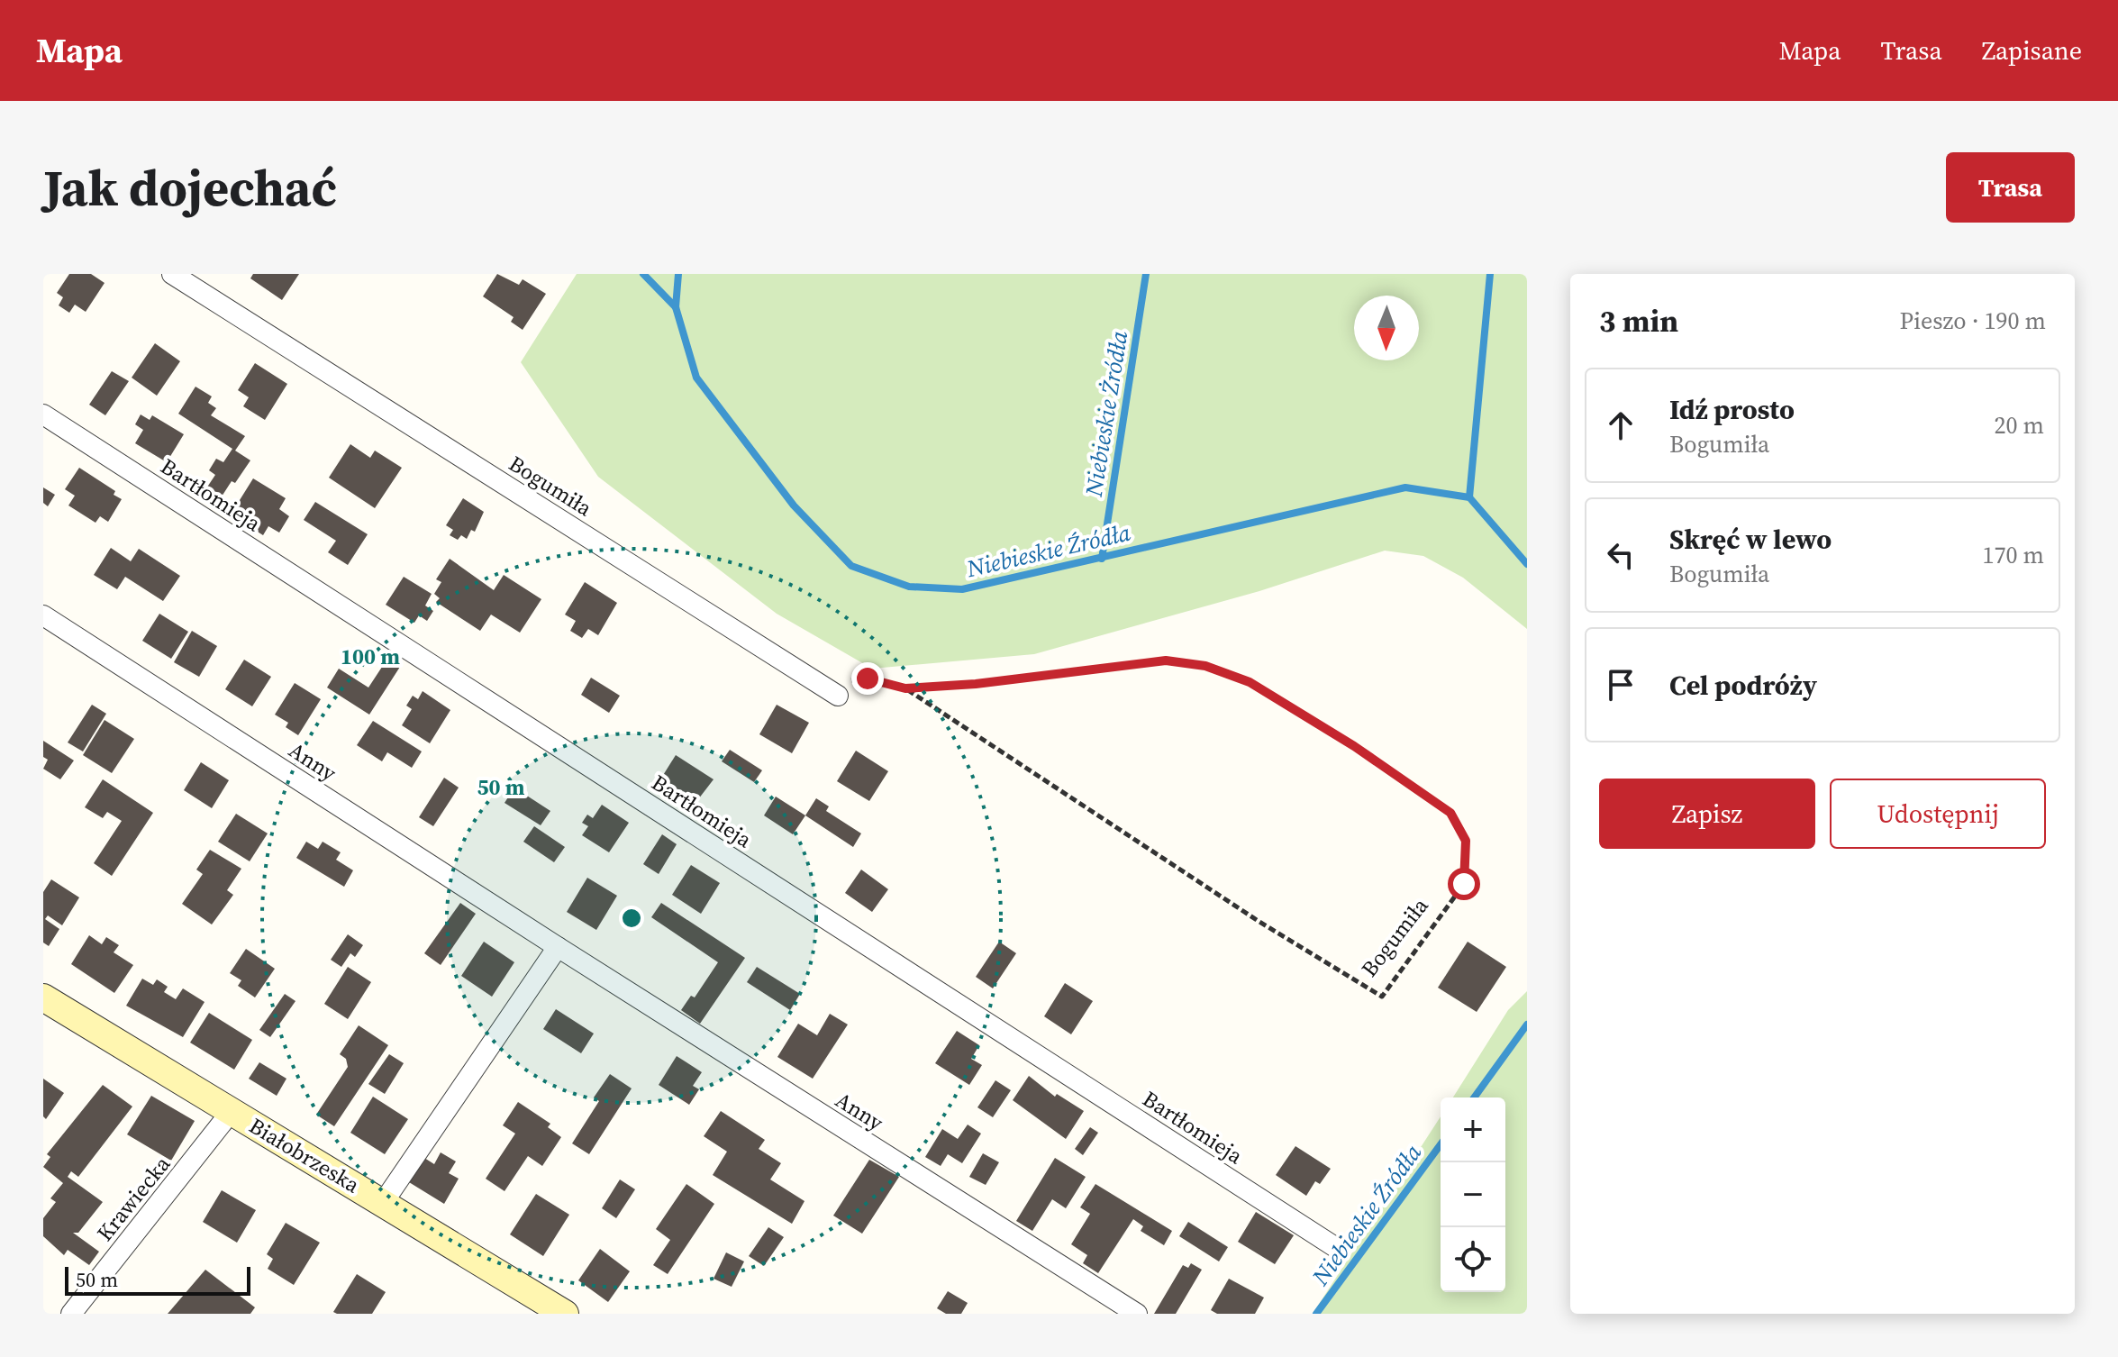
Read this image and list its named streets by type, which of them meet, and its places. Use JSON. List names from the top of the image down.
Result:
{
  "streets": {
    "main road": ["Białobrzeska"],
    "street": [
      "Bogumiła",
      "Bartłomieja",
      "Anny",
      "Krawiecka"
    ]
  },
  "crossings": [
    ["Białobrzeska", "Krawiecka"]
  ],
  "water": ["Niebieskie Żródła", "Niebieskie Źródła"],
  "scale_bar": "50 m",
  "north": "bottom",
  "page": {
    "header": "Mapa",
    "nav": ["Mapa", "Trasa", "Zapisane"],
    "buttons": [
      "Trasa",
      ["Zapisz", "Udostępnij"]
    ],
    "title": "Jak dojechać",
    "heading": ["3 min", "Pieszo · 190 m"],
    "list": [
      ["Idź prosto", "Bogumiła", "20 m"],
      ["Skręć w lewo", "Bogumiła", "170 m"],
      "Cel podróży"
    ],
    "map_buttons": ["+", "−"],
    "scale": "50 m"
  },
  "rings": ["100 m", "50 m"]
}
